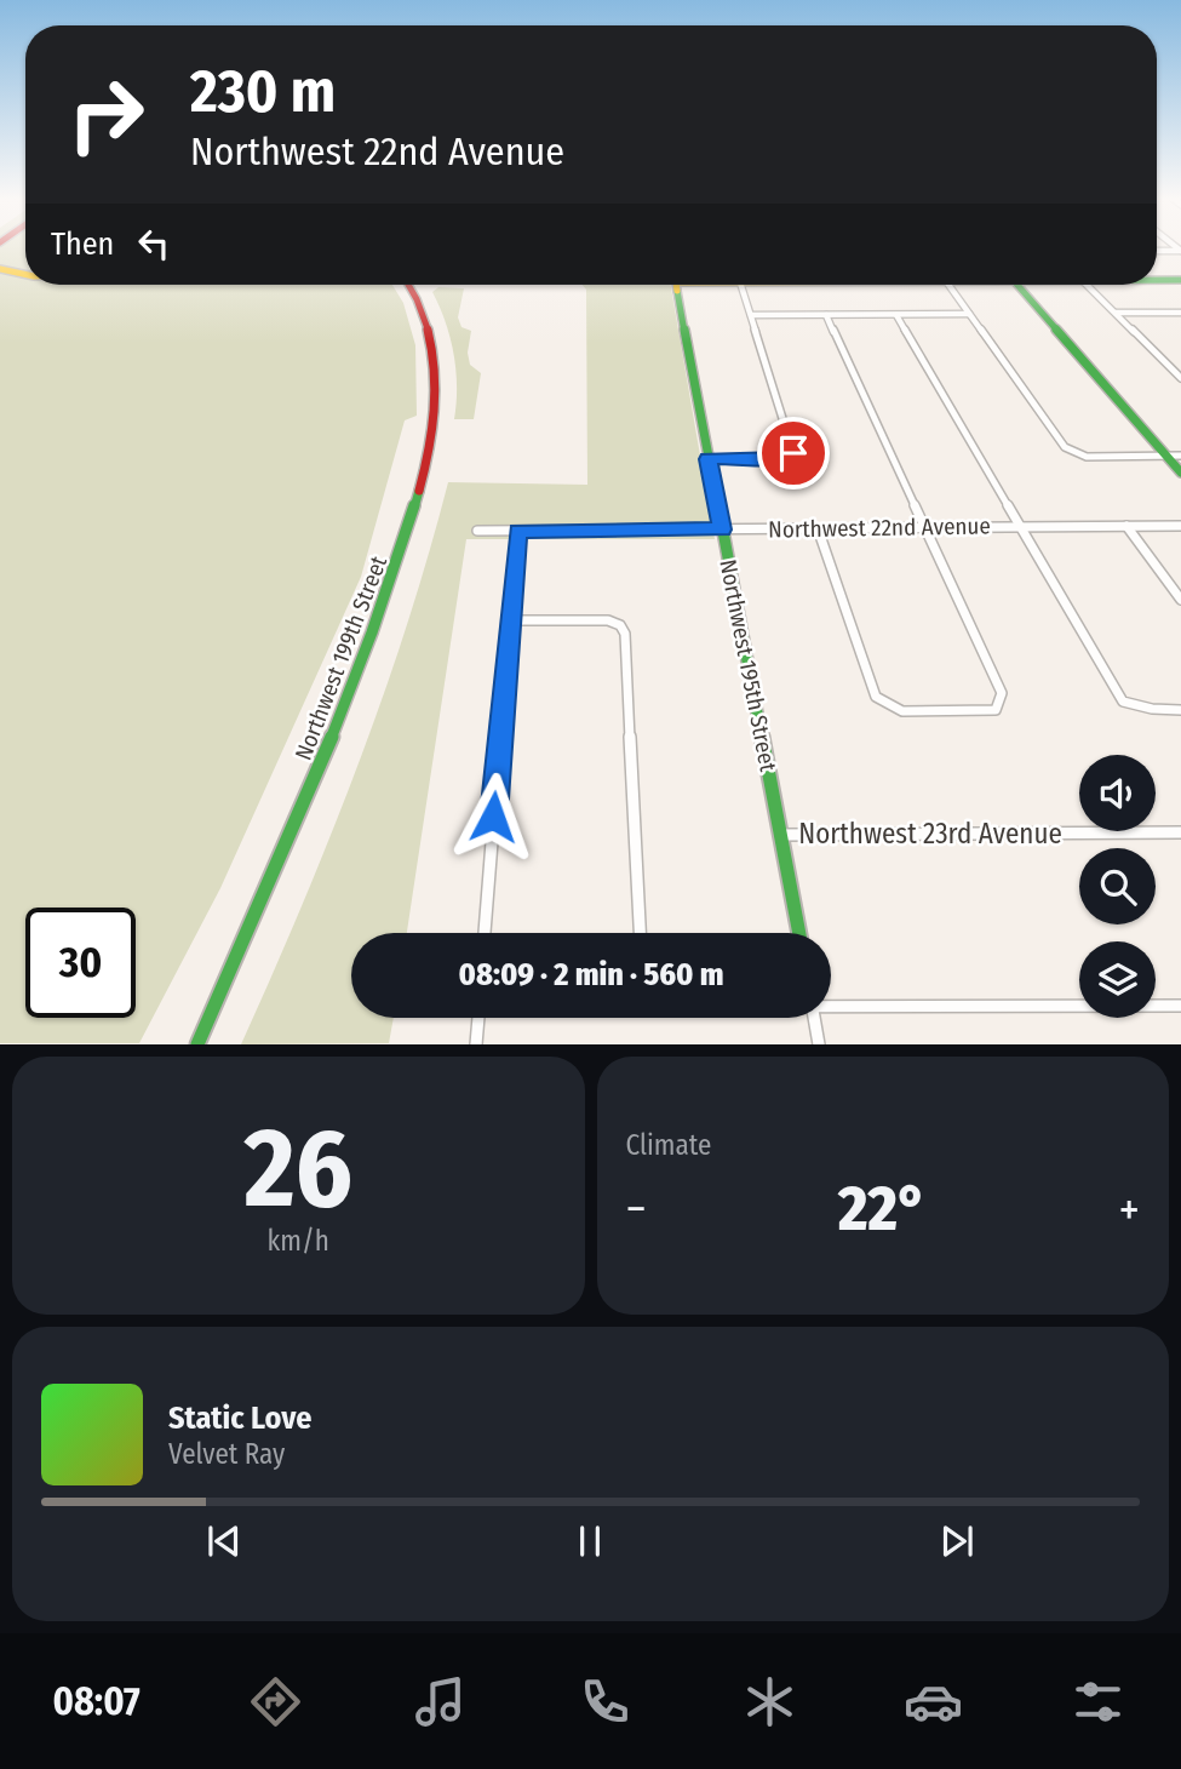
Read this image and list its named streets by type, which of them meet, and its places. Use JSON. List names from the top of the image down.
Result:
{
  "streets": {
    "main road": ["Northwest 199th Street", "Northwest 195th Street"],
    "street": ["Northwest 22nd Avenue", "Northwest 23rd Avenue"]
  },
  "crossings": [
    ["Northwest 22nd Avenue", "Northwest 195th Street"],
    ["Northwest 195th Street", "Northwest 23rd Avenue"]
  ],
  "page": {
    "turn": ["230 m", "Northwest 22nd Avenue"],
    "then": "Then",
    "limit": "30",
    "trip": "08:09 · 2 min · 560 m",
    "tile": [
      ["26", "km/h"],
      "Climate"
    ],
    "heat": ["−", "22°", "+"],
    "song": ["Static Love", "Velvet Ray"],
    "tabs": "08:07"
  }
}
